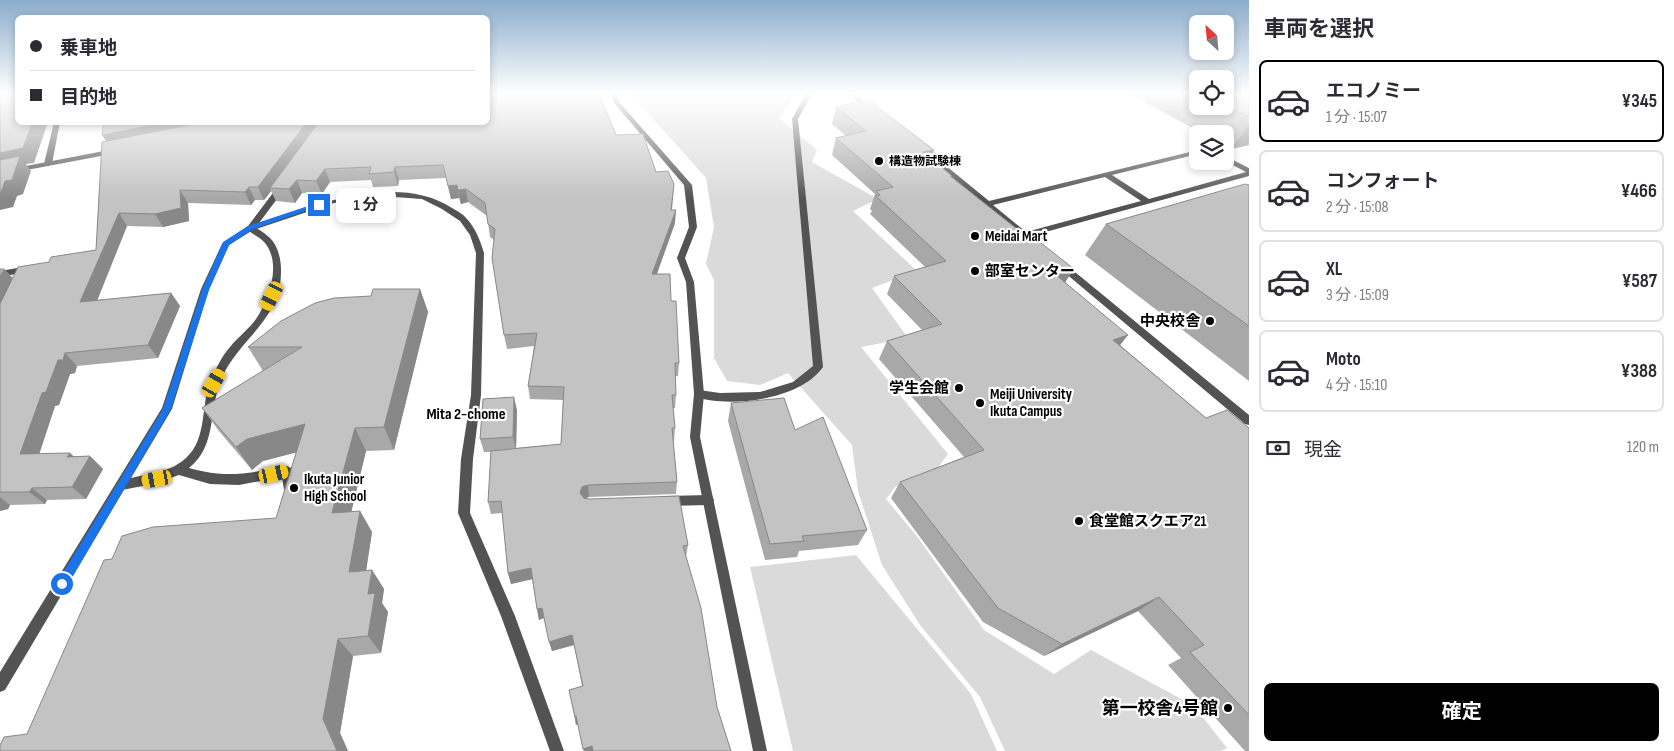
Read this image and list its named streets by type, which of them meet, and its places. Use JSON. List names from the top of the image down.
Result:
{
  "districts": ["Mita 2-chome"],
  "places": [
    "構造物試験棟",
    "Meidai Mart",
    "部室センター",
    "中央校舎",
    "学生会館",
    "Meiji University Ikuta Campus",
    "Ikuta Junior High School",
    "食堂館スクエア21",
    "第一校舎4号館"
  ],
  "north": "top left",
  "page": {
    "heading": "車両を選択",
    "banner": ["乗車地", "目的地"],
    "list": [
      {
        "name": "エコノミー",
        "note": "1 分 · 15:07",
        "value": "¥345"
      },
      {
        "name": "コンフォート",
        "note": "2 分 · 15:08",
        "value": "¥466"
      },
      {
        "name": "XL",
        "note": "3 分 · 15:09",
        "value": "¥587"
      },
      {
        "name": "Moto",
        "note": "4 分 · 15:10",
        "value": "¥388"
      }
    ],
    "bubble": "1 分",
    "pay": ["現金", "120 m"],
    "buttons": "確定"
  }
}
